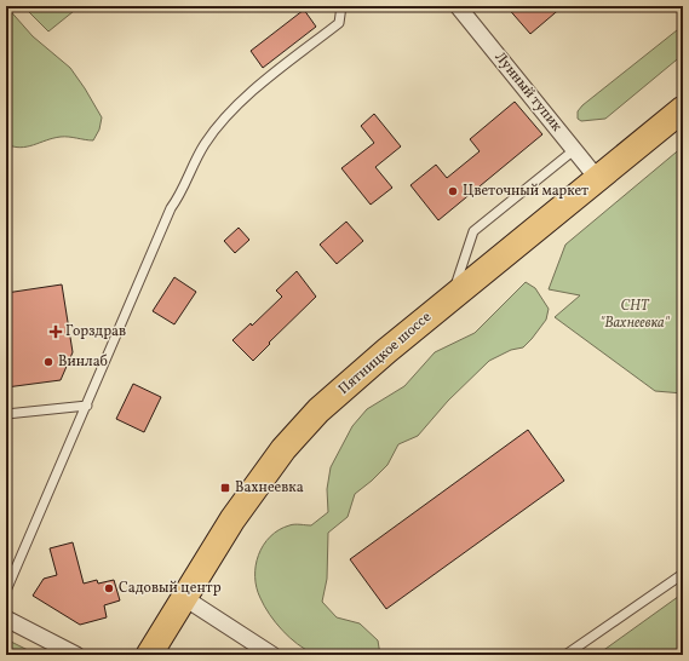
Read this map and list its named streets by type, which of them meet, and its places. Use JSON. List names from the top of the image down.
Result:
{
  "streets": {
    "main road": ["Пятницкое шоссе"],
    "street": ["Лунный тупик"]
  },
  "crossings": [
    ["Лунный тупик", "Пятницкое шоссе"]
  ],
  "parks": ["СНТ \"Вахнеевка\""],
  "places": {
    "other": ["Цветочный маркет", "Винлаб", "Садовый центр"],
    "health": ["Горздрав"],
    "transit": ["Вахнеевка"]
  }
}
